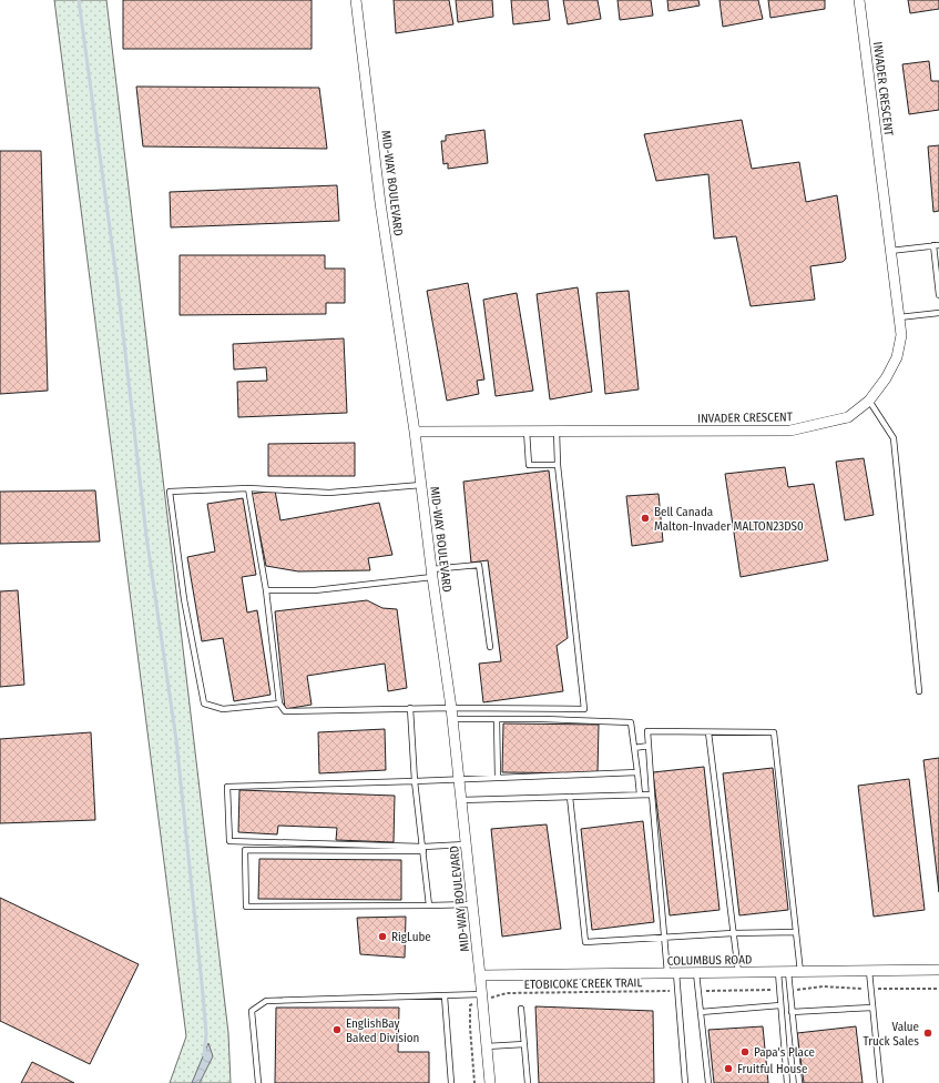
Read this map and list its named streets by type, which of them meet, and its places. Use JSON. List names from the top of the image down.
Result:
{
  "streets": {
    "street": ["INVADER CRESCENT", "MID-WAY BOULEVARD", "COLUMBUS ROAD"],
    "path": ["ETOBICOKE CREEK TRAIL"]
  },
  "crossings": [
    ["INVADER CRESCENT", "MID-WAY BOULEVARD"],
    ["MID-WAY BOULEVARD", "COLUMBUS ROAD"]
  ],
  "places": [
    "Bell Canada Malton-Invader MALTON23DS0",
    "RigLube",
    "EnglishBay Baked Division",
    "Value Truck Sales",
    "Papa's Place",
    "Fruitful House"
  ]
}
